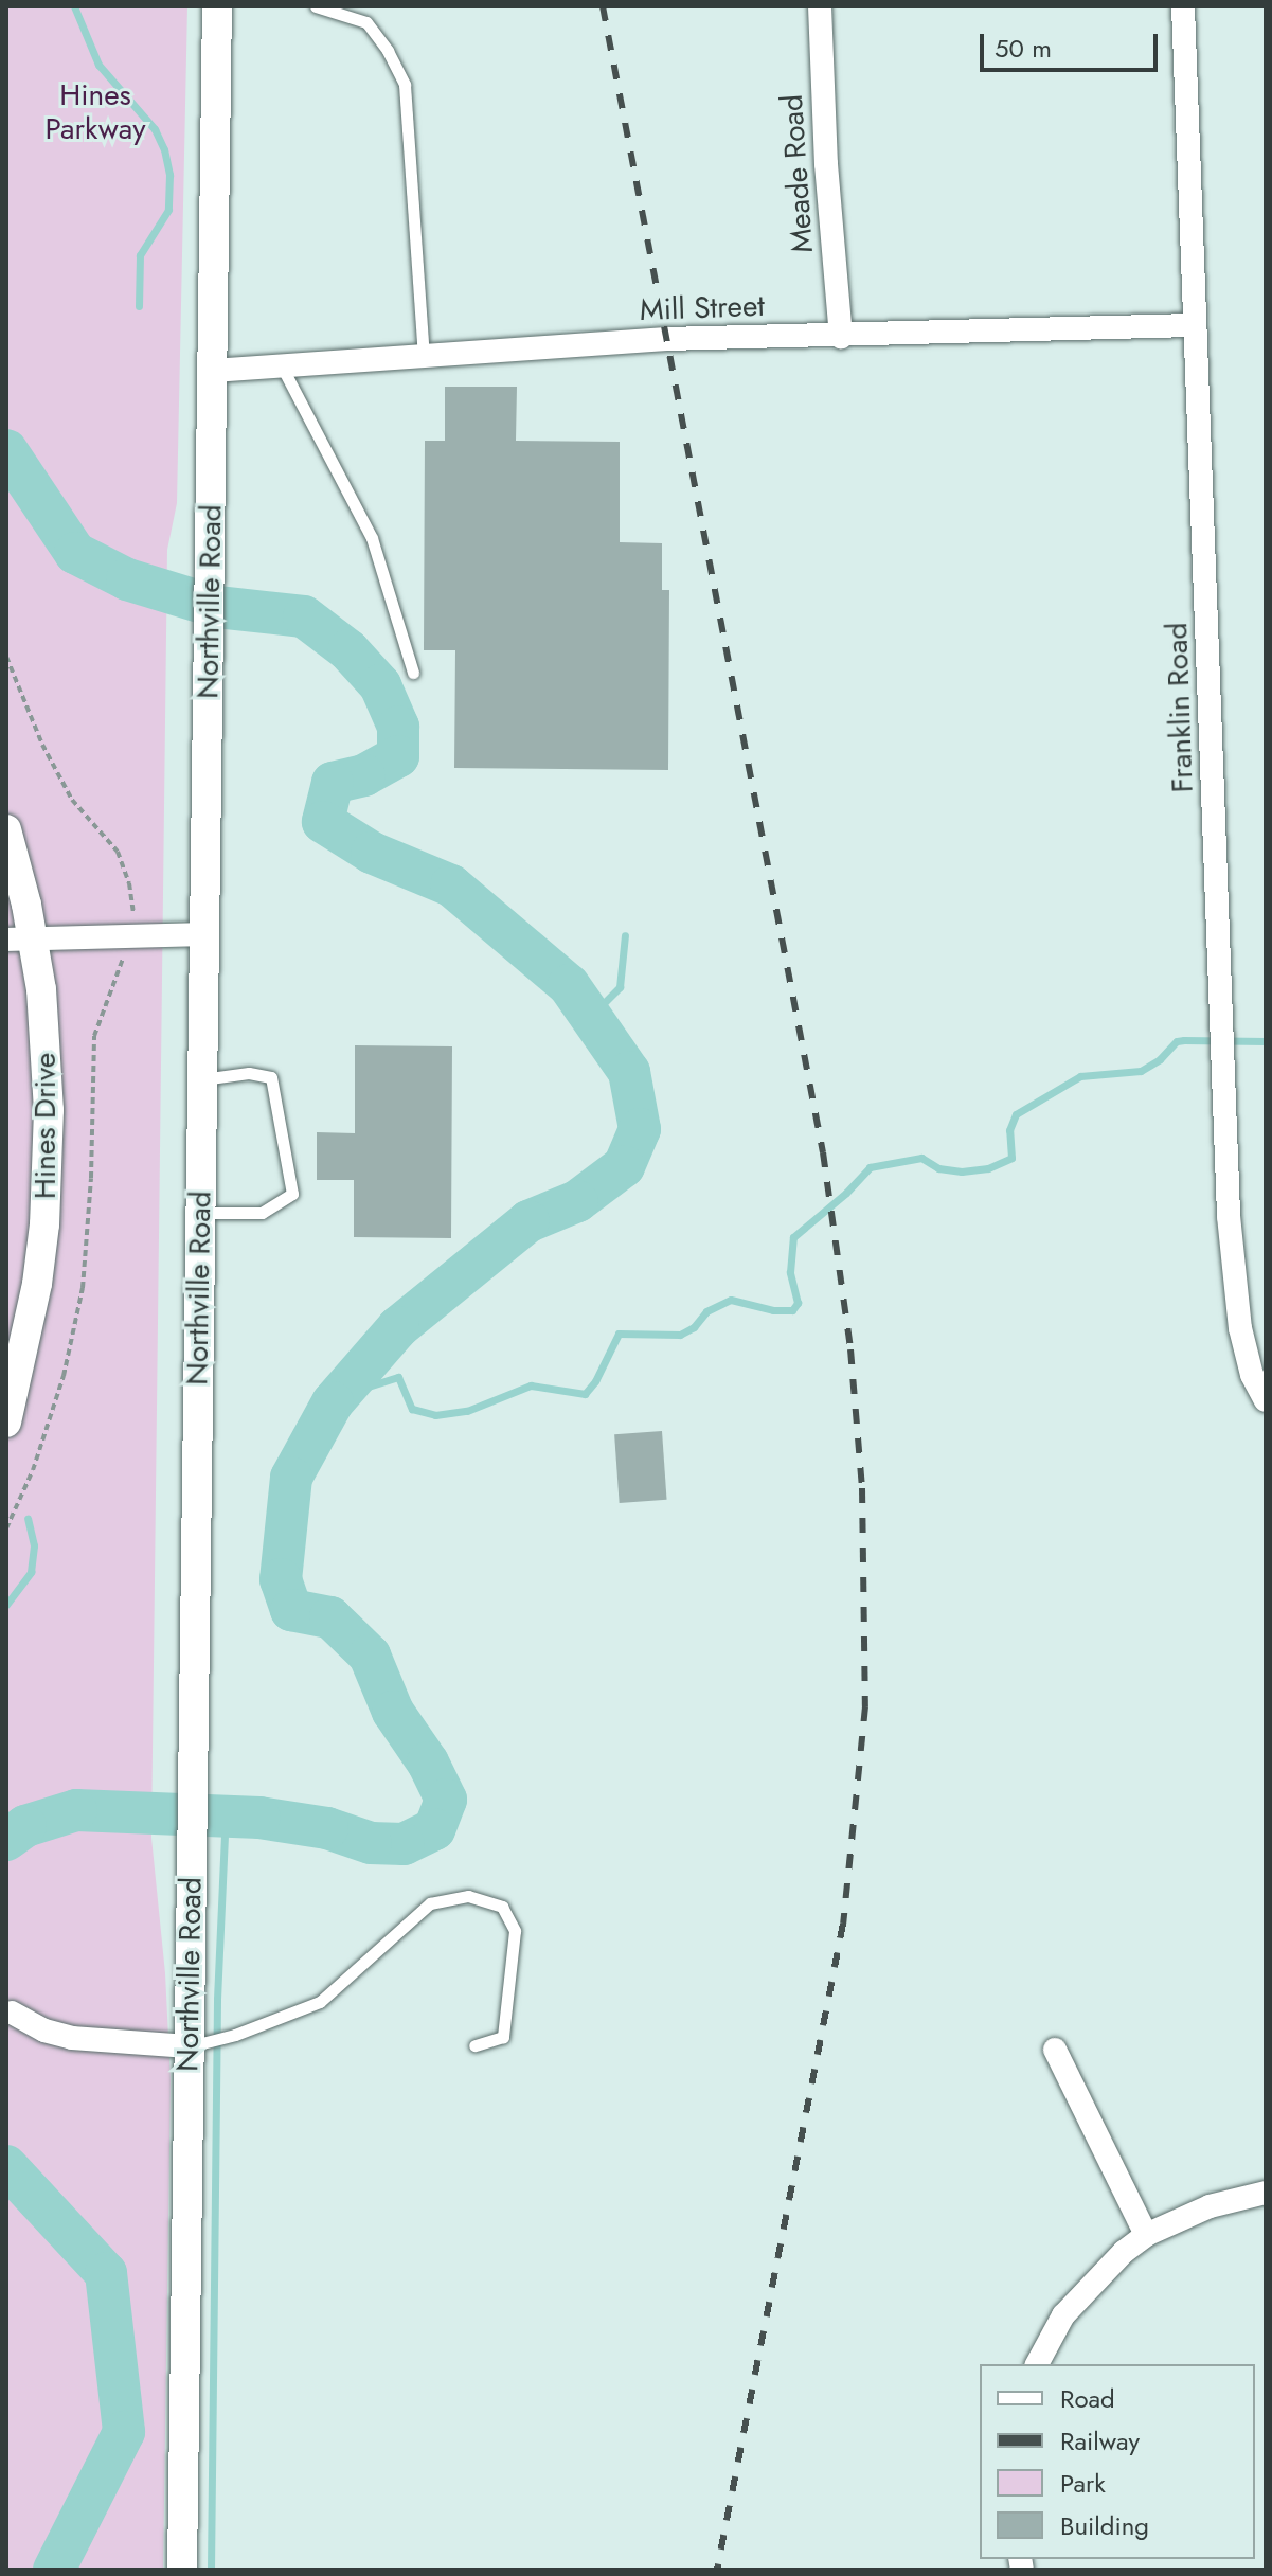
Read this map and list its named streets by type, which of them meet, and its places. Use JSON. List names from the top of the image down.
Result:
{
  "streets": {
    "street": [
      "Meade Road",
      "Mill Street",
      "Northville Road",
      "Franklin Road",
      "Hines Drive"
    ]
  },
  "crossings": [
    ["Meade Road", "Mill Street"],
    ["Mill Street", "Northville Road"],
    ["Mill Street", "Franklin Road"]
  ],
  "parks": ["Hines Parkway"],
  "legend": [
    "Road",
    "Railway",
    "Park",
    "Building"
  ],
  "scale_bar": "50 m"
}
